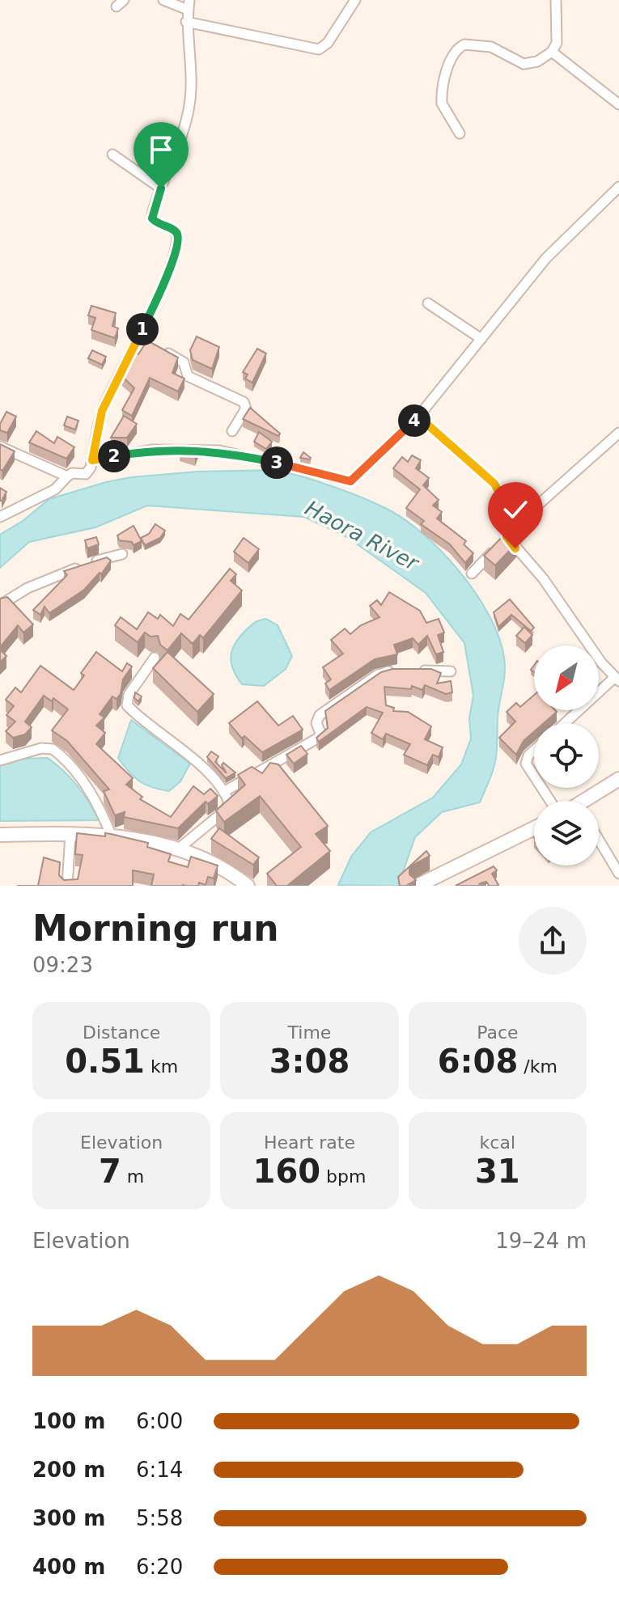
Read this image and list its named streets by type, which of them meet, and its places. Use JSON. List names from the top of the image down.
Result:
{
  "water": ["Haora River"],
  "north": "bottom left",
  "page": {
    "pins": [
      "1",
      "4",
      "2",
      "3"
    ],
    "heading": ["Morning run", "09:23"],
    "stats": [
      ["Distance", "0.51 km"],
      ["Time", "3:08"],
      ["Pace", "6:08 /km"],
      ["Elevation", "7 m"],
      ["Heart rate", "160 bpm"],
      ["kcal", "31"]
    ],
    "chart": ["Elevation", "19–24 m"],
    "list": [
      {
        "name": "100 m",
        "note": "6:00"
      },
      {
        "name": "200 m",
        "note": "6:14"
      },
      {
        "name": "300 m",
        "note": "5:58"
      },
      {
        "name": "400 m",
        "note": "6:20"
      }
    ]
  }
}
